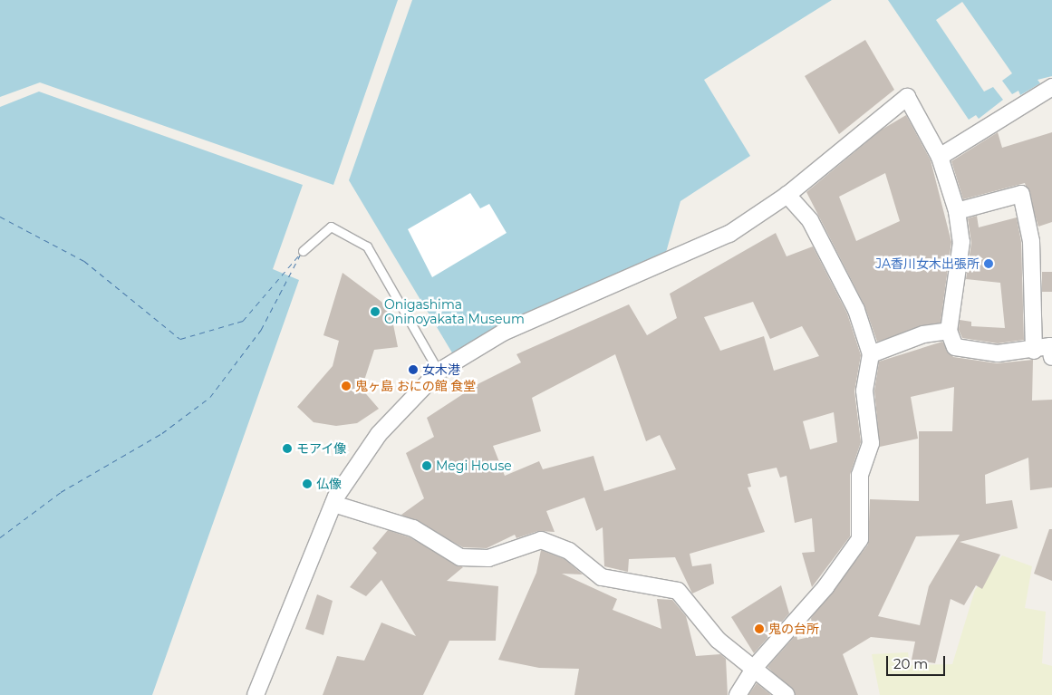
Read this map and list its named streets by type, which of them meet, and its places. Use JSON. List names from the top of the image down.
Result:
{
  "places": [
    "JA香川女木出張所",
    "Onigashima Oninoyakata Museum",
    "女木港",
    "鬼ヶ島 おにの館 食堂",
    "モアイ像",
    "Megi House",
    "仏像",
    "鬼の台所"
  ],
  "scale_bar": "20 m"
}
